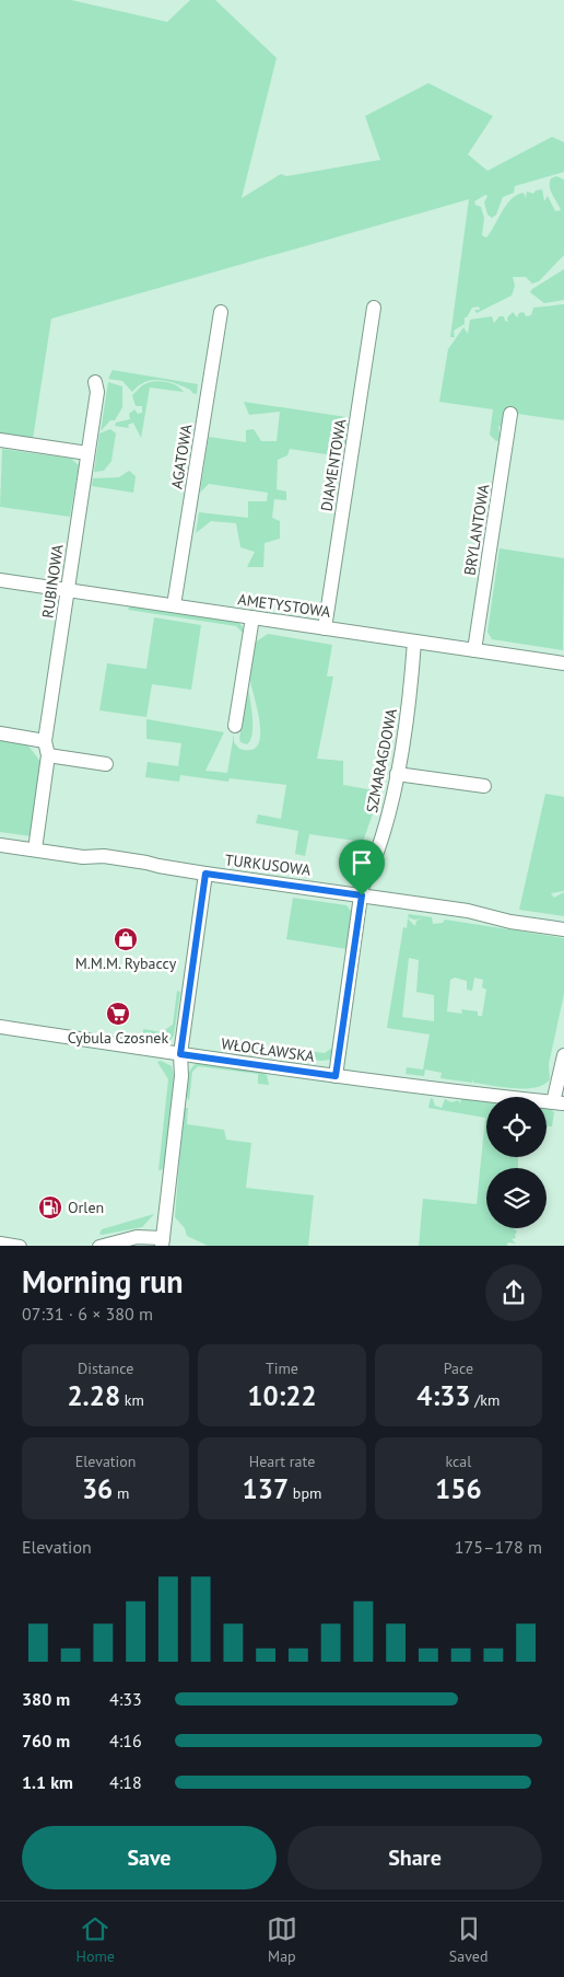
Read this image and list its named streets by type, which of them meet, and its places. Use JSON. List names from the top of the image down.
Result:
{
  "streets": {
    "street": [
      "AGATOWA",
      "DIAMENTOWA",
      "BRYLANTOWA",
      "RUBINOWA",
      "AMETYSTOWA",
      "SZMARAGDOWA",
      "TURKUSOWA",
      "WŁOCŁAWSKA"
    ]
  },
  "crossings": [
    ["AGATOWA", "AMETYSTOWA"],
    ["DIAMENTOWA", "AMETYSTOWA"],
    ["BRYLANTOWA", "AMETYSTOWA"],
    ["RUBINOWA", "AMETYSTOWA"],
    ["AMETYSTOWA", "SZMARAGDOWA"],
    ["SZMARAGDOWA", "TURKUSOWA"],
    ["SZMARAGDOWA", "WŁOCŁAWSKA"]
  ],
  "places": {
    "shop": ["M.M.M. Rybaccy"],
    "supermarket": ["Cybula Czosnek"],
    "fuel station": ["Orlen"]
  },
  "page": {
    "heading": ["Morning run", "07:31 · 6 × 380 m"],
    "stats": [
      ["Distance", "2.28 km"],
      ["Time", "10:22"],
      ["Pace", "4:33 /km"],
      ["Elevation", "36 m"],
      ["Heart rate", "137 bpm"],
      ["kcal", "156"]
    ],
    "chart": ["Elevation", "175–178 m"],
    "list": [
      {
        "name": "380 m",
        "note": "4:33"
      },
      {
        "name": "760 m",
        "note": "4:16"
      },
      {
        "name": "1.1 km",
        "note": "4:18"
      }
    ],
    "buttons": ["Save", "Share"],
    "tabs": ["Home", "Map", "Saved"]
  }
}
